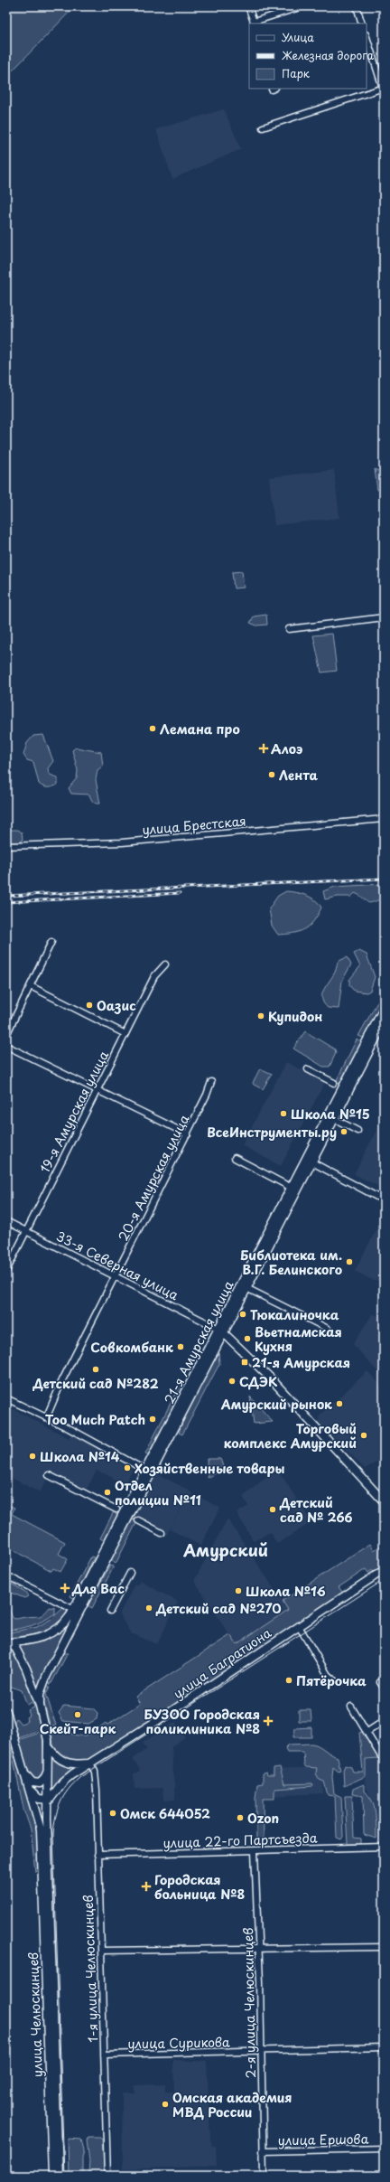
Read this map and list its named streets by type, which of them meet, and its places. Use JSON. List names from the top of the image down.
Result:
{
  "streets": {
    "main road": ["21-я Амурская улица", "улица Багратиона", "улица Челюскинцев"],
    "street": [
      "улица Брестская",
      "19-я Амурская улица",
      "20-я Амурская улица",
      "33-я Северная улица",
      "улица 22-го Партсъезда",
      "1-я улица Челюскинцев",
      "2-я улица Челюскинцев",
      "улица Сурикова",
      "улица Ершова"
    ]
  },
  "crossings": [
    ["19-я Амурская улица", "33-я Северная улица"],
    ["20-я Амурская улица", "33-я Северная улица"],
    ["33-я Северная улица", "21-я Амурская улица"],
    ["улица Багратиона", "1-я улица Челюскинцев"],
    ["улица 22-го Партсъезда", "1-я улица Челюскинцев"],
    ["улица 22-го Партсъезда", "2-я улица Челюскинцев"],
    ["1-я улица Челюскинцев", "улица Сурикова"],
    ["2-я улица Челюскинцев", "улица Сурикова"],
    ["2-я улица Челюскинцев", "улица Ершова"]
  ],
  "districts": ["Амурский"],
  "places": {
    "other": [
      "Лемана про",
      "Лента",
      "Оазис",
      "Купидон",
      "Школа №15",
      "ВсеИнструменты.ру",
      "Библиотека им. В.Г. Белинского",
      "Тюкалиночка",
      "Вьетнамская Кухня",
      "Совкомбанк",
      "Детский сад №282",
      "СДЭК",
      "Амурский рынок",
      "Too Much Patch",
      "Торговый комплекс Амурский",
      "Школа №14",
      "Хозяйственные товары",
      "Отдел полиции №11",
      "Детский сад № 266",
      "Школа №16",
      "Детский сад №270",
      "Пятёрочка",
      "Скейт-парк",
      "Омск 644052",
      "Ozon",
      "Омская академия МВД России"
    ],
    "health": [
      "Алоэ",
      "Для Вас",
      "БУЗОО Городская поликлиника №8",
      "Городская больница №8"
    ],
    "transit": ["21-я Амурская"]
  },
  "legend": ["Улица", "Железная дорога", "Парк"]
}
